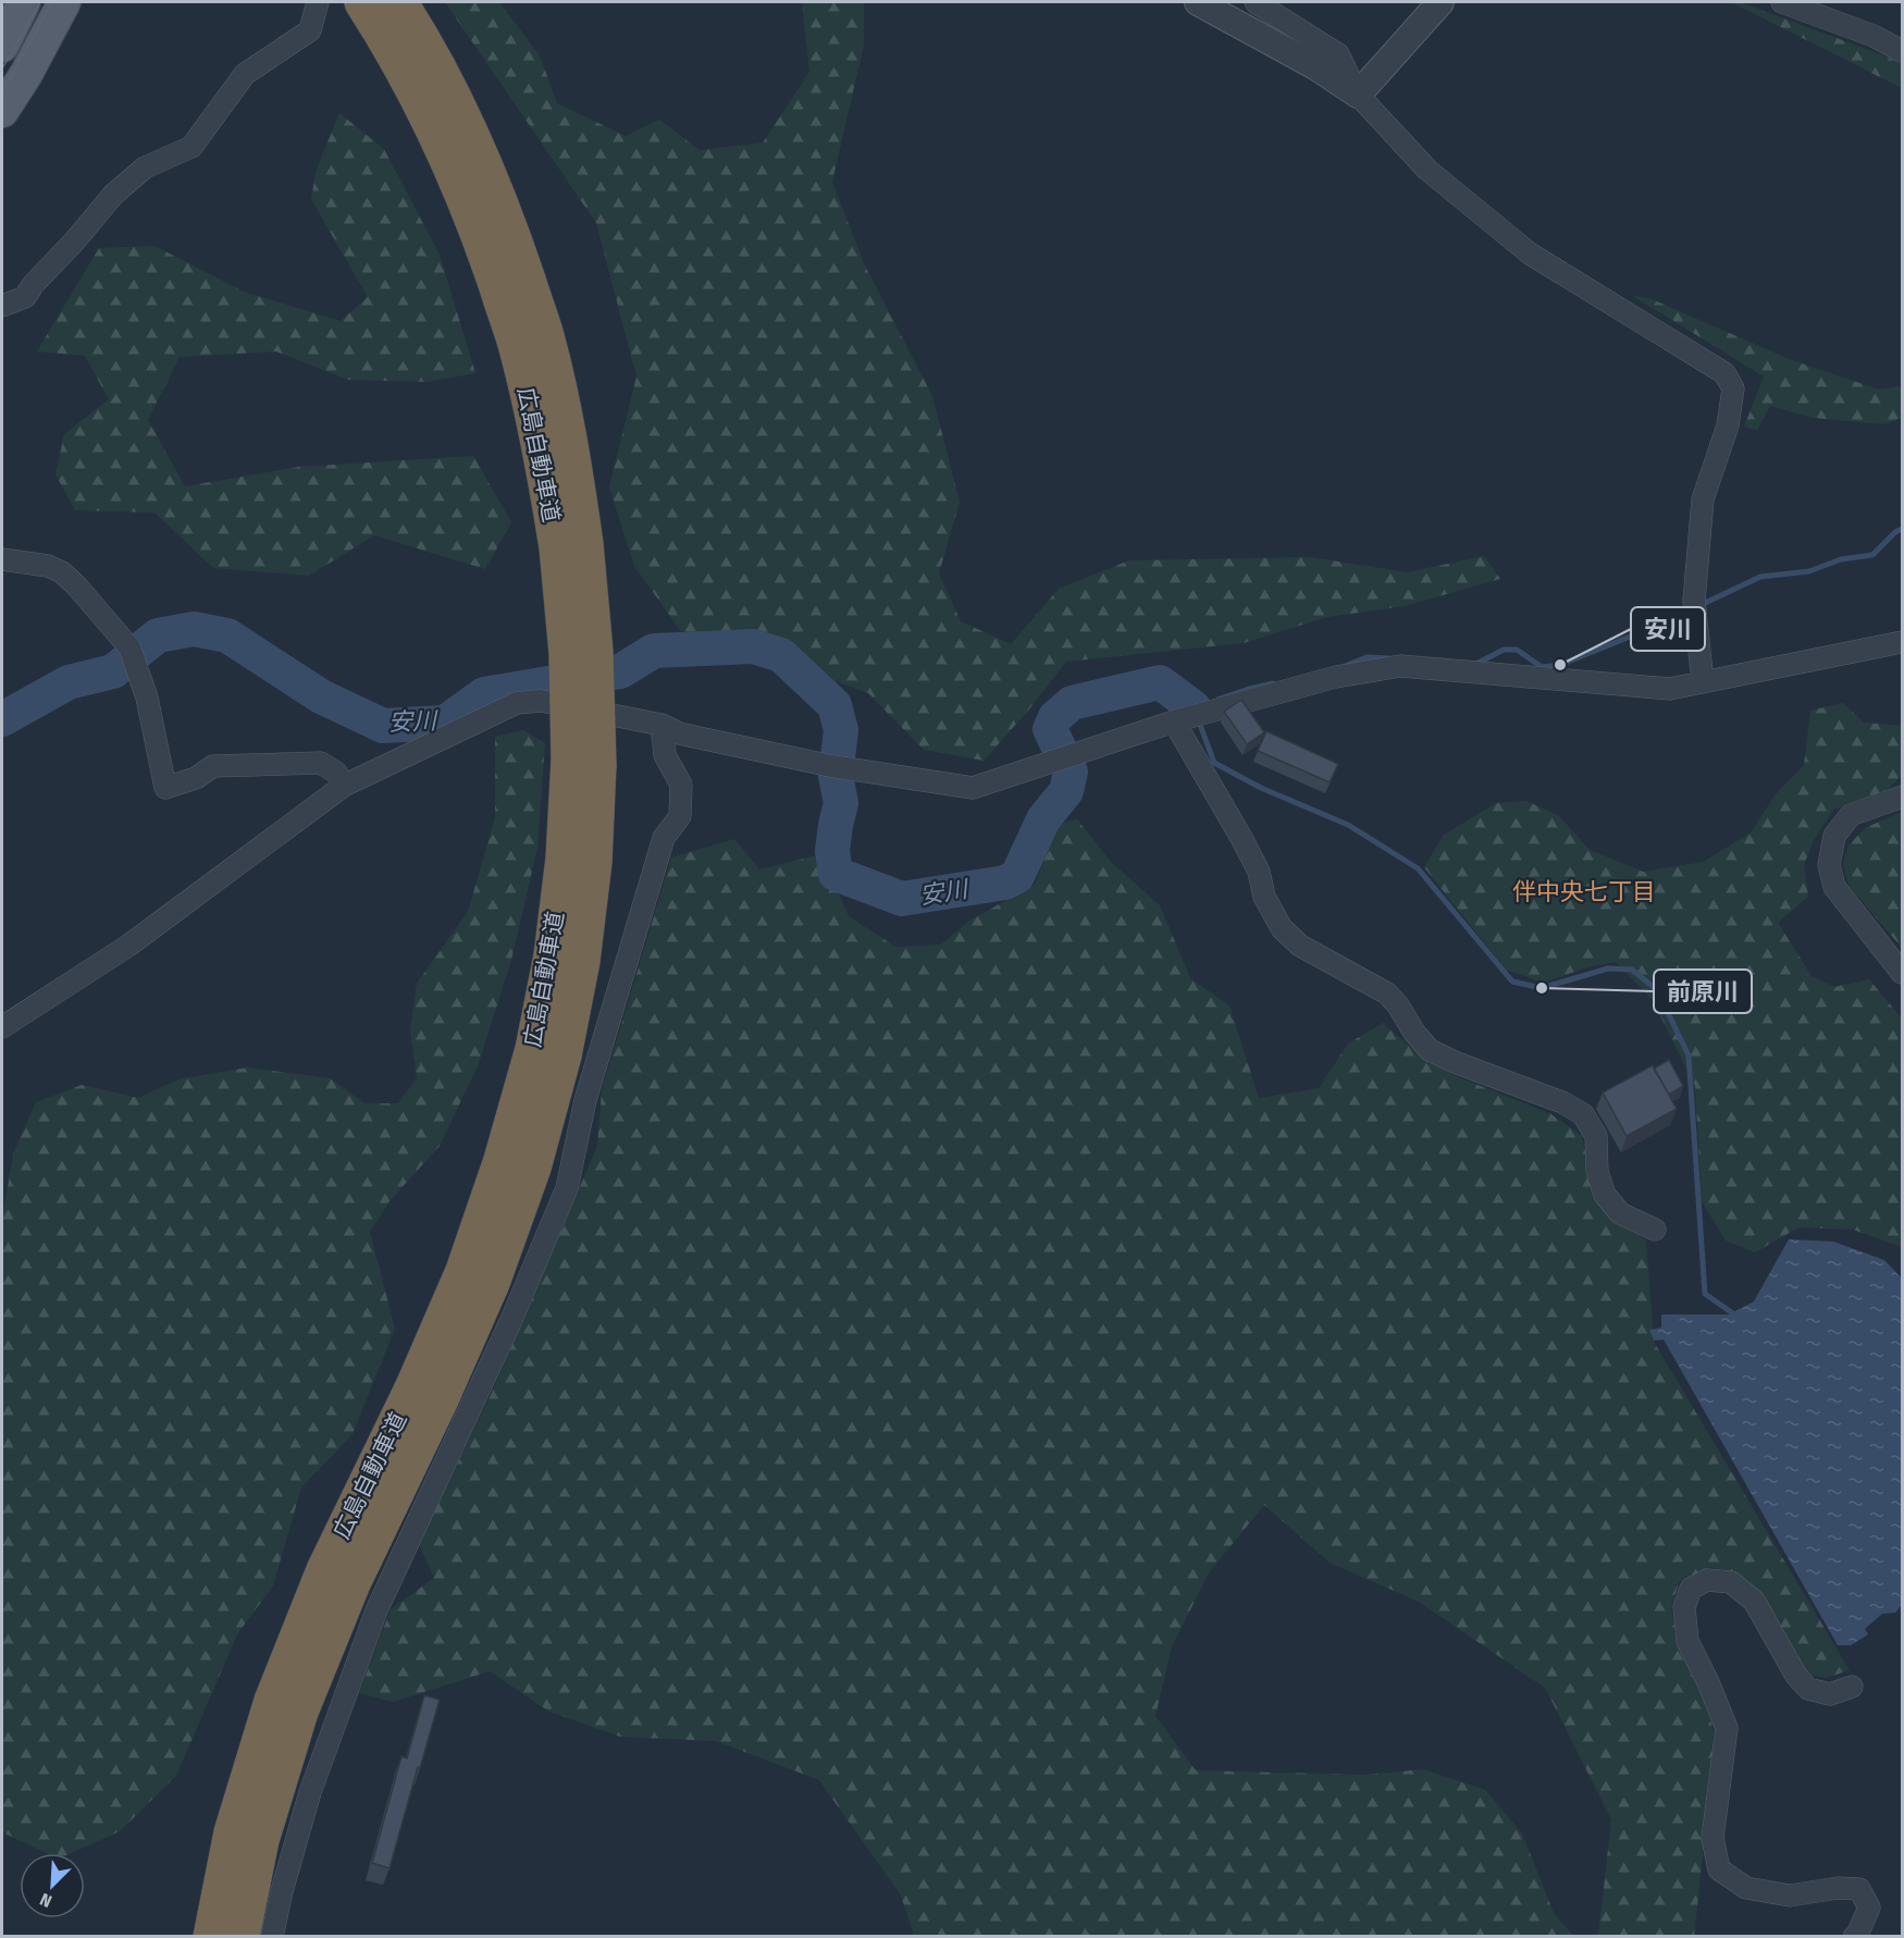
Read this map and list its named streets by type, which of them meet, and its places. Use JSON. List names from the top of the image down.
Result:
{
  "streets": {
    "highway": ["広島自動車道"]
  },
  "districts": ["伴中央七丁目"],
  "water": ["安川"],
  "places": ["安川", "前原川"],
  "north": "bottom left"
}
